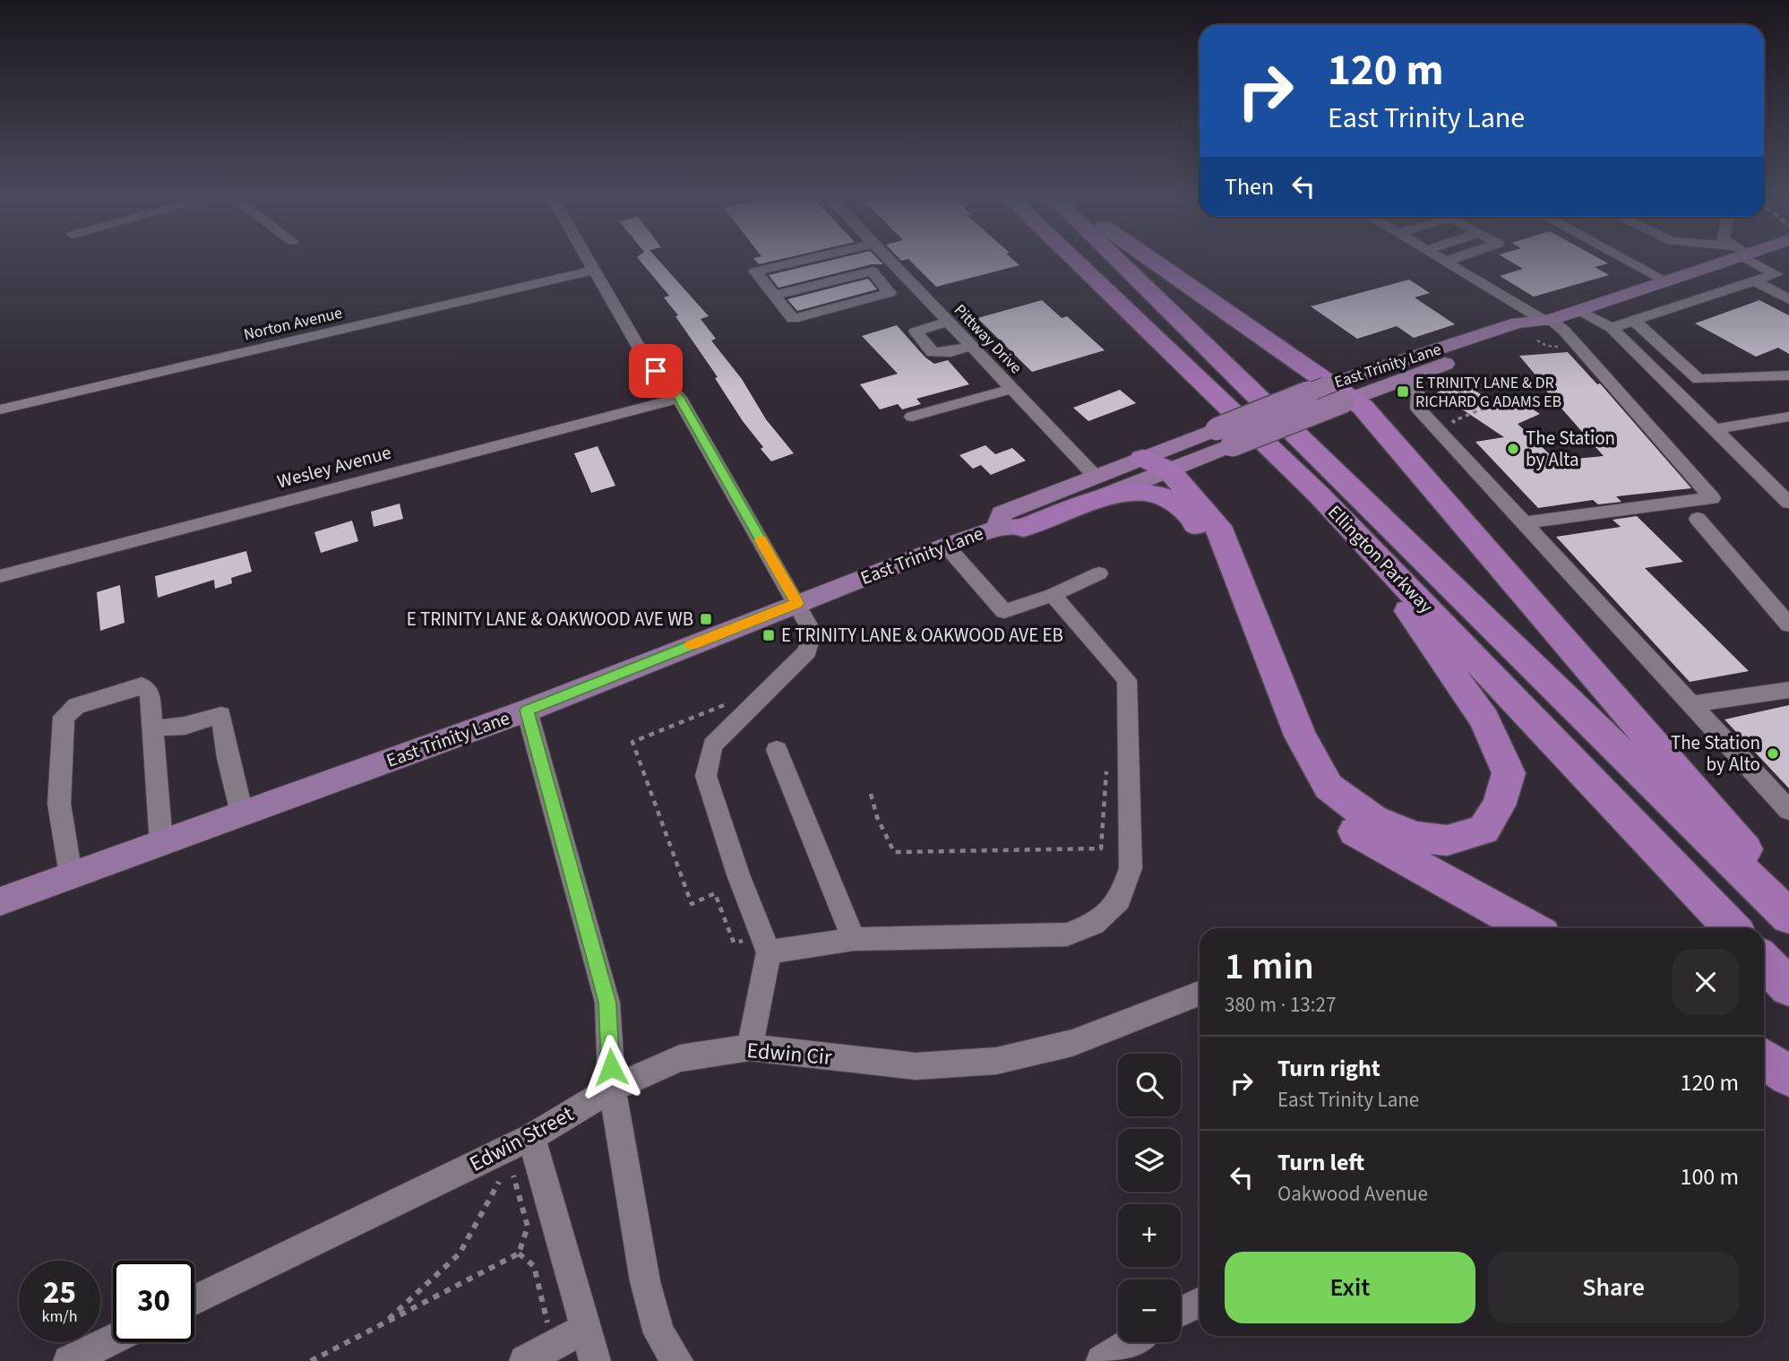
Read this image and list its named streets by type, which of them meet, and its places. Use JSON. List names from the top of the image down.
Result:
{
  "streets": {
    "highway": ["Ellington Parkway"],
    "main road": ["East Trinity Lane"],
    "street": [
      "Norton Avenue",
      "Pittway Drive",
      "Wesley Avenue",
      "Edwin Cir",
      "Edwin Street"
    ]
  },
  "crossings": [
    ["Pittway Drive", "East Trinity Lane"],
    ["Edwin Cir", "Edwin Street"]
  ],
  "places": {
    "transit": ["E TRINITY LANE & DR RICHARD G ADAMS EB", "E TRINITY LANE & OAKWOOD AVE WB", "E TRINITY LANE & OAKWOOD AVE EB"],
    "other": ["The Station by Alta", "The Station by Alto"]
  },
  "page": {
    "turn": ["120 m", "East Trinity Lane"],
    "then": "Then",
    "heading": ["1 min", "380 m · 13:27"],
    "list": [
      {
        "name": "Turn right",
        "note": "East Trinity Lane",
        "value": "120 m"
      },
      {
        "name": "Turn left",
        "note": "Oakwood Avenue",
        "value": "100 m"
      }
    ],
    "map_buttons": ["+", "−"],
    "buttons": ["Exit", "Share"],
    "speed": "25 km/h",
    "limit": "30"
  }
}
